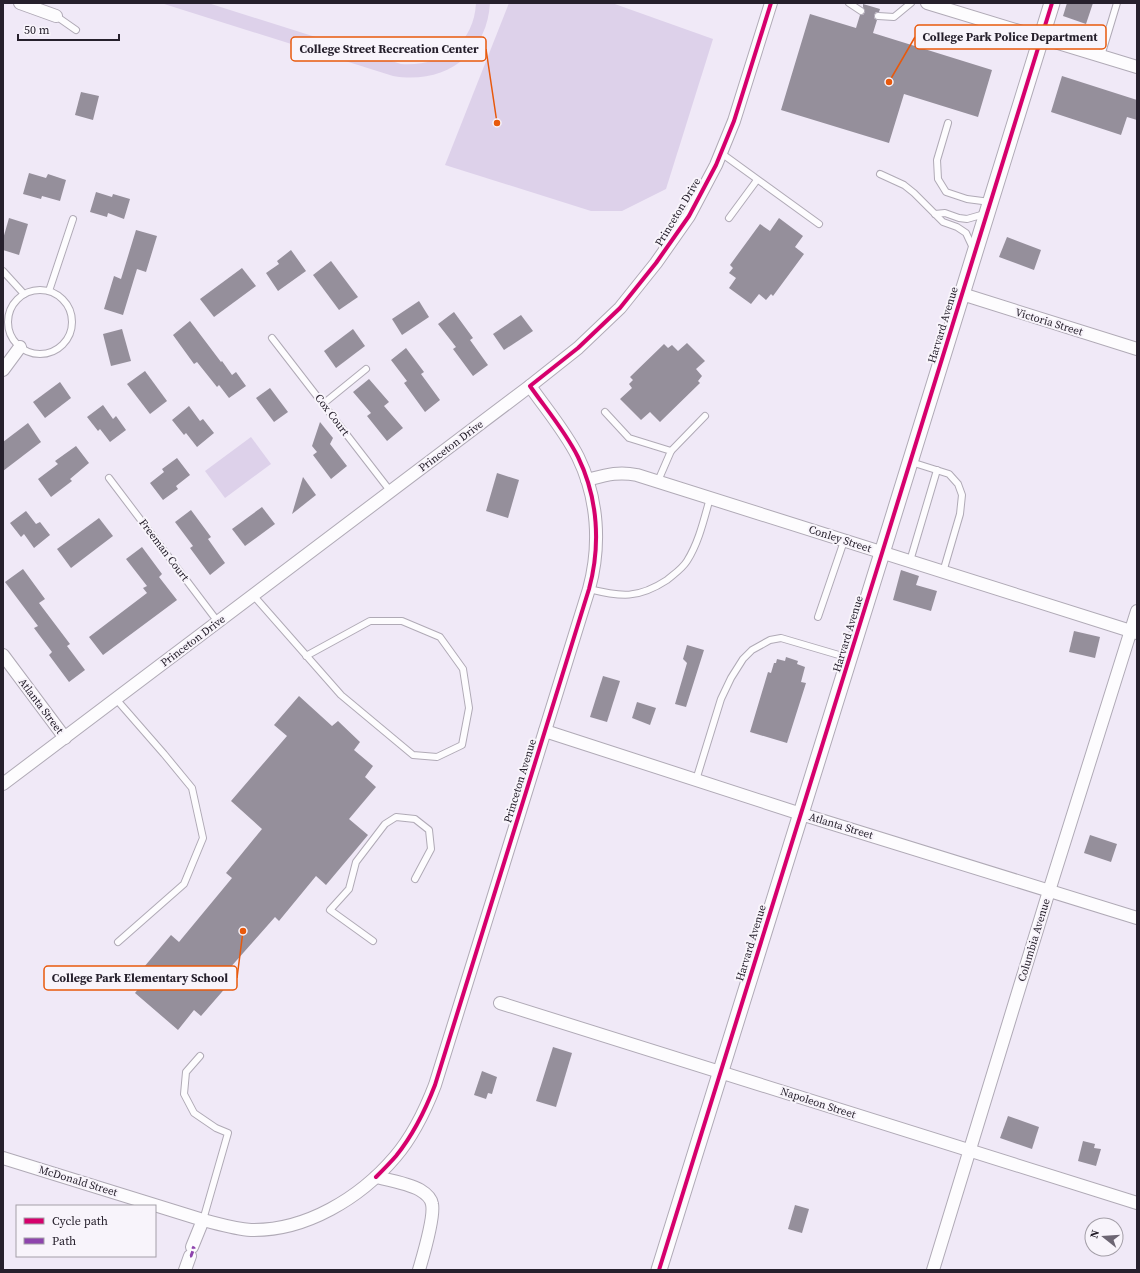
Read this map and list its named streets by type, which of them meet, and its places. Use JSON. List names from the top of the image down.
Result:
{
  "streets": {
    "street": [
      "Princeton Drive",
      "Victoria Street",
      "Harvard Avenue",
      "Conley Street",
      "Atlanta Street",
      "Princeton Avenue",
      "Columbia Avenue",
      "Napoleon Street",
      "McDonald Street"
    ],
    "lane": ["Cox Court", "Freeman Court"]
  },
  "crossings": [
    ["Princeton Drive", "Cox Court"],
    ["Princeton Drive", "Freeman Court"],
    ["Princeton Drive", "Atlanta Street"],
    ["Princeton Drive", "Princeton Avenue"],
    ["Victoria Street", "Harvard Avenue"],
    ["Harvard Avenue", "Conley Street"],
    ["Harvard Avenue", "Atlanta Street"],
    ["Harvard Avenue", "Napoleon Street"],
    ["Conley Street", "Princeton Avenue"],
    ["Conley Street", "Columbia Avenue"],
    ["Atlanta Street", "Princeton Avenue"],
    ["Atlanta Street", "Columbia Avenue"],
    ["Princeton Avenue", "McDonald Street"],
    ["Columbia Avenue", "Napoleon Street"]
  ],
  "places": ["College Park Police Department", "College Street Recreation Center", "College Park Elementary School"],
  "legend": ["Cycle path", "Path"],
  "scale_bar": "50 m",
  "north": "left"
}
